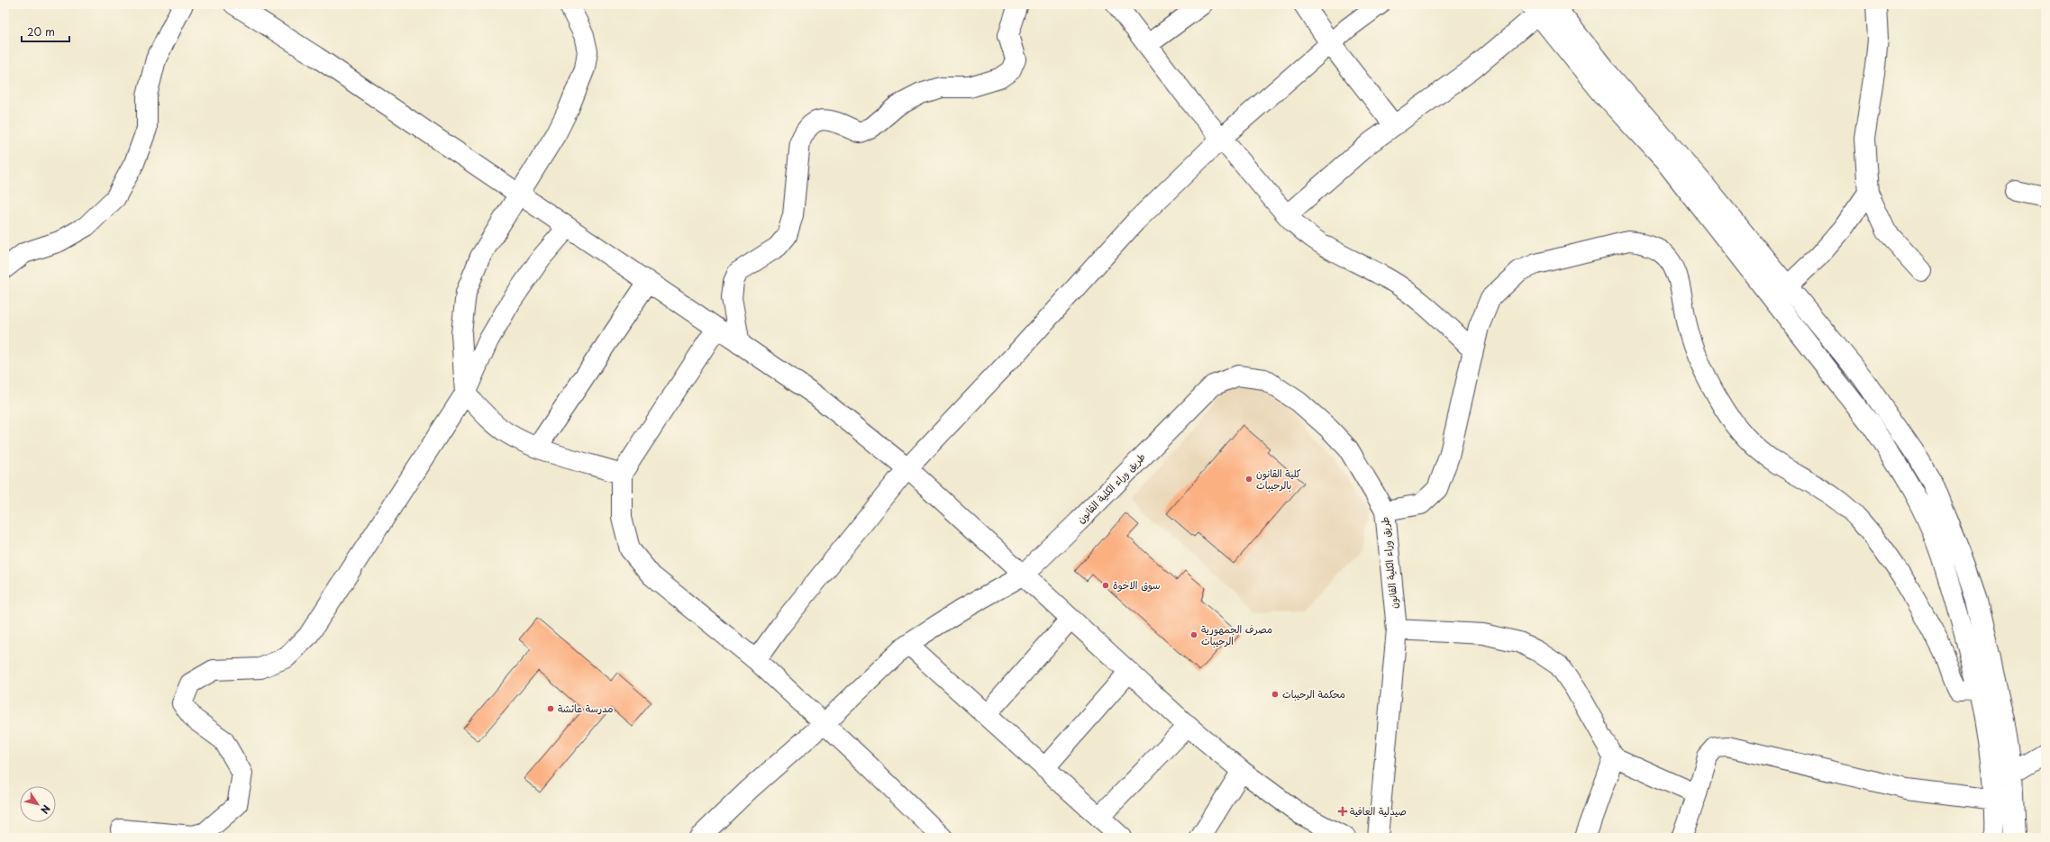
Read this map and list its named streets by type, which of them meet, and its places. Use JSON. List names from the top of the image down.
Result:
{
  "streets": {
    "street": ["طريق وراء الكلية القانون"]
  },
  "places": {
    "other": [
      "كلية القانون بالرحيبات",
      "سوق الاخوة",
      "مصرف الجمهورية الرحيبات",
      "محكمة الرحيبات",
      "مدرسة عائشة"
    ],
    "health": ["صيدلية العافية"]
  },
  "scale_bar": "20 m",
  "north": "bottom right"
}
